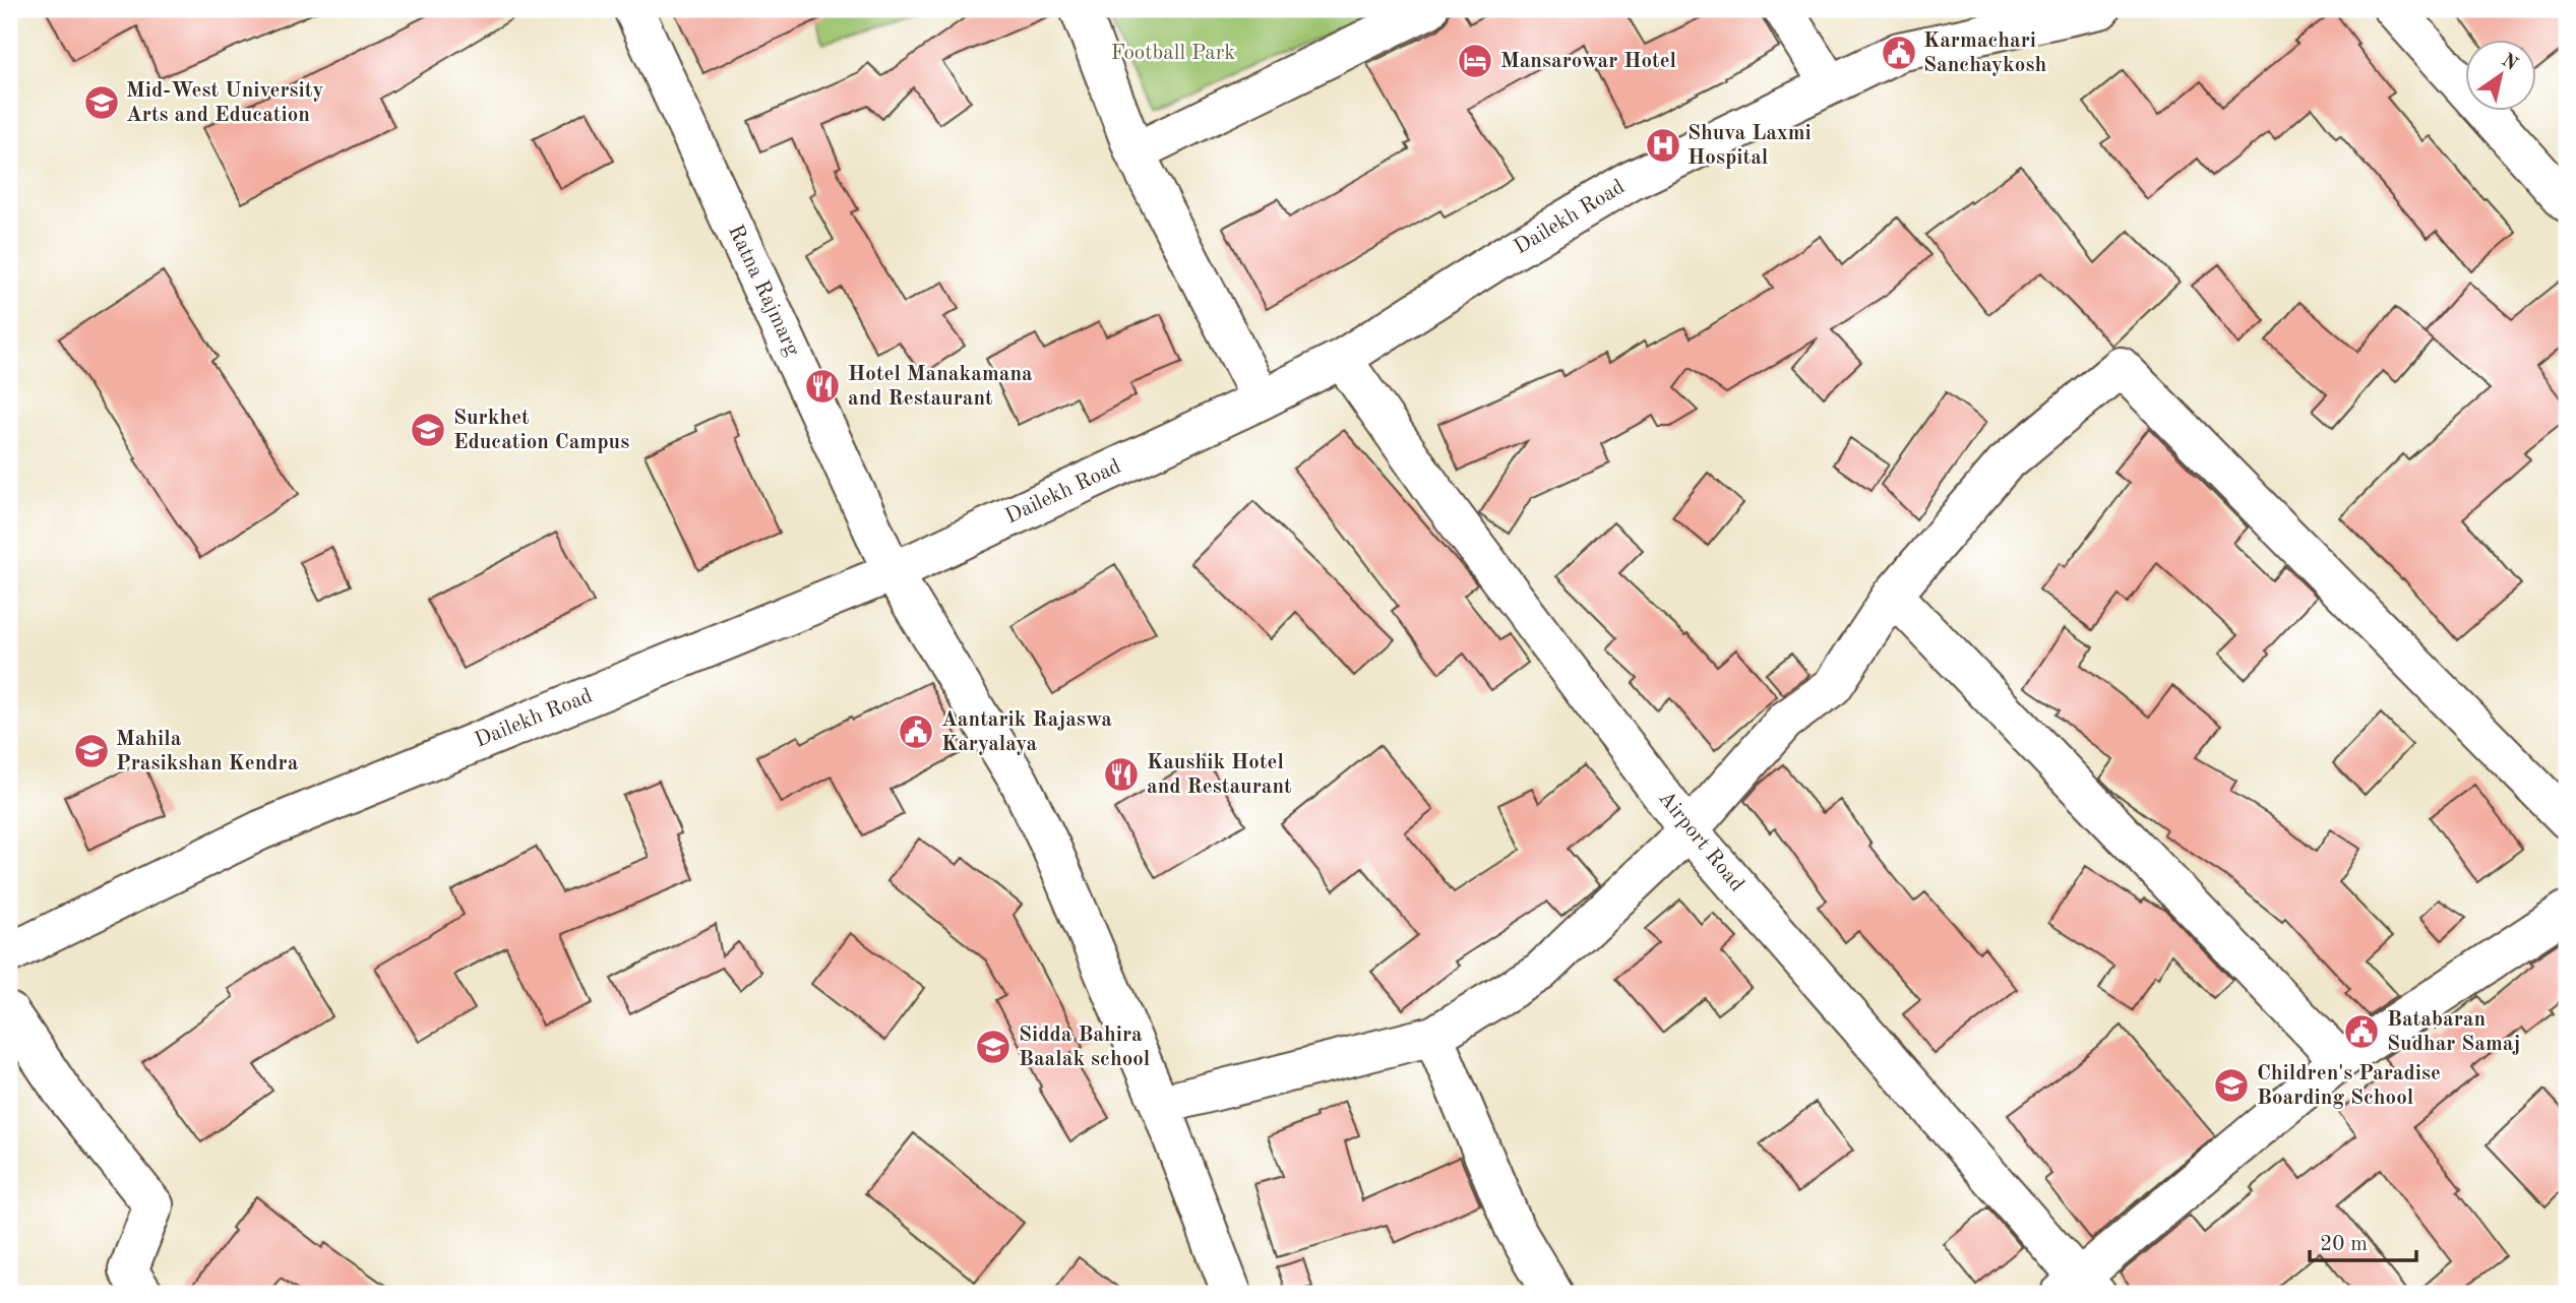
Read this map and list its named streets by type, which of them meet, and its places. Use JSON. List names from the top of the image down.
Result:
{
  "streets": {
    "street": ["Dailekh Road", "Ratna Rajmarg", "Airport Road"]
  },
  "crossings": [
    ["Dailekh Road", "Ratna Rajmarg"],
    ["Dailekh Road", "Airport Road"]
  ],
  "parks": ["Football Park"],
  "places": {
    "public building": ["Karmachari Sanchaykosh", "Aantarik Rajaswa Karyalaya", "Batabaran Sudhar Samaj"],
    "hotel": ["Mansarowar Hotel"],
    "school or university": [
      "Mid-West University Arts and Education",
      "Surkhet Education Campus",
      "Mahila Prasikshan Kendra",
      "Sidda Bahira Baalak school",
      "Children's Paradise Boarding School"
    ],
    "hospital": ["Shuva Laxmi Hospital"],
    "restaurant": ["Hotel Manakamana and Restaurant", "Kaushik Hotel and Restaurant"]
  },
  "scale_bar": "20 m",
  "north": "top right"
}
